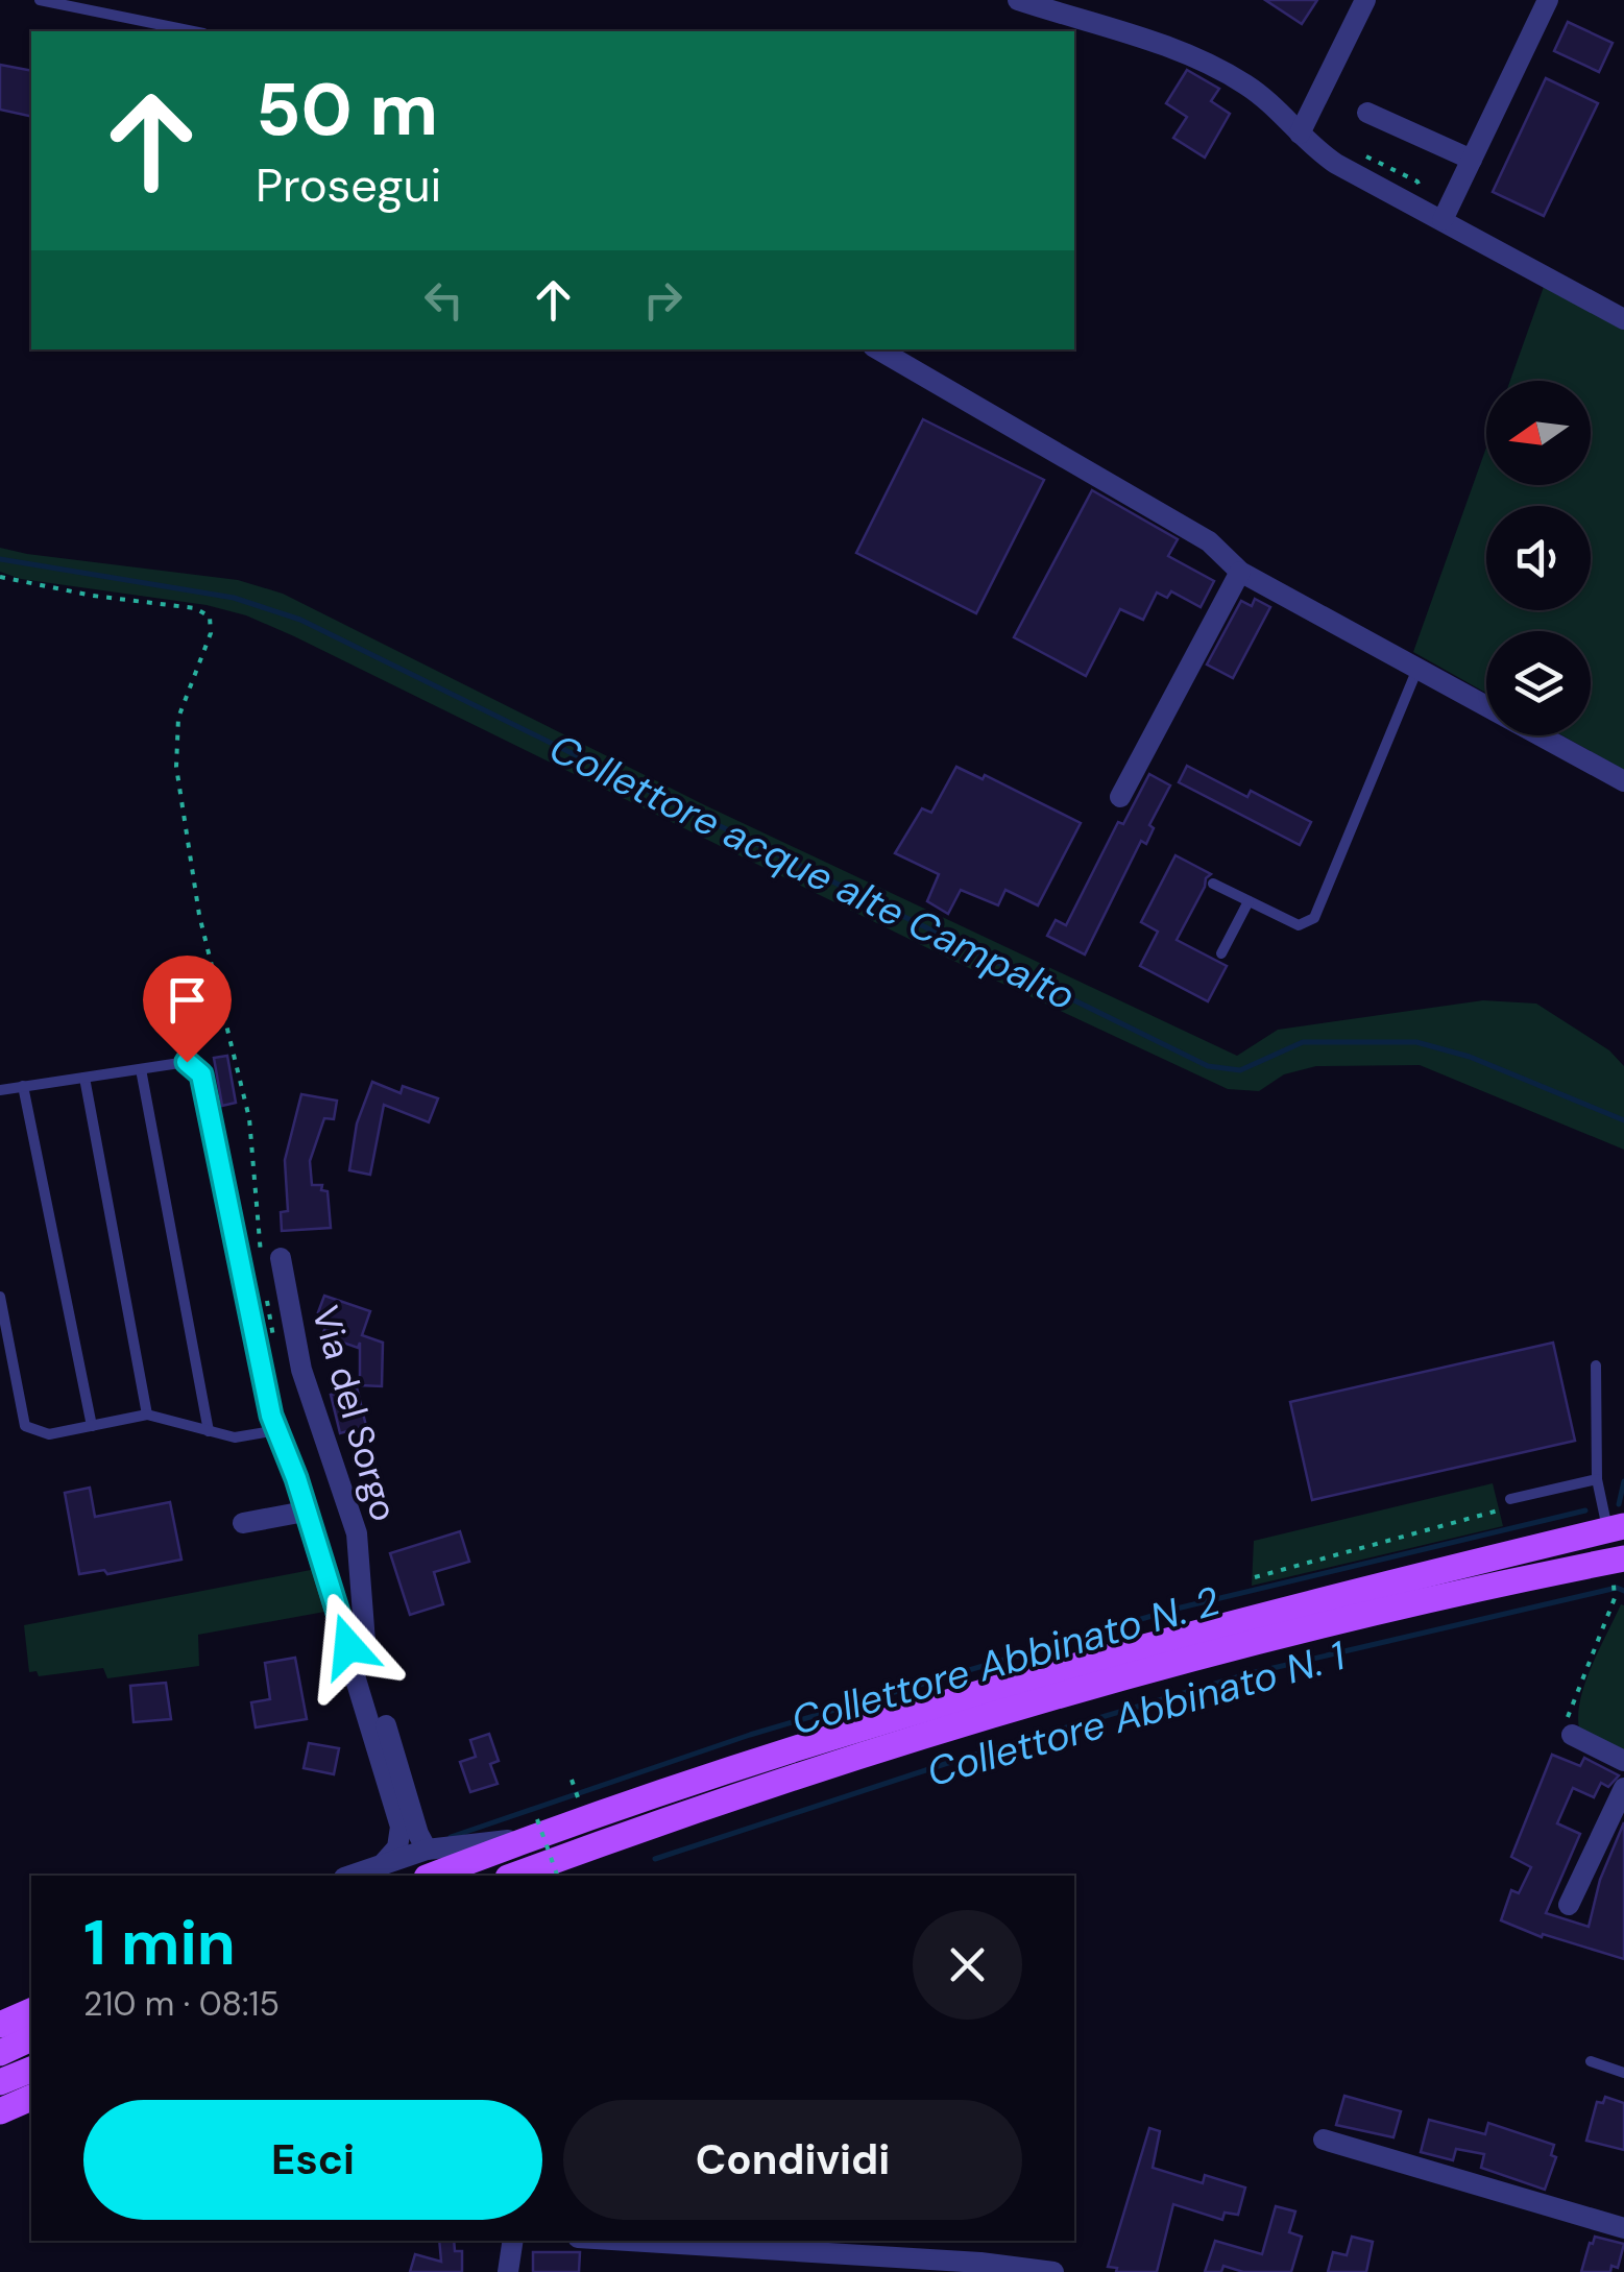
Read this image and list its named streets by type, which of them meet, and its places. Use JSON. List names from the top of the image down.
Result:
{
  "streets": {
    "street": ["Via del Sorgo"]
  },
  "water": ["Collettore acque alte Campalto", "Collettore Abbinato N. 2", "Collettore Abbinato N. 1"],
  "north": "left",
  "page": {
    "turn": ["50 m", "Prosegui"],
    "heading": ["1 min", "210 m · 08:15"],
    "buttons": ["Esci", "Condividi"]
  }
}
